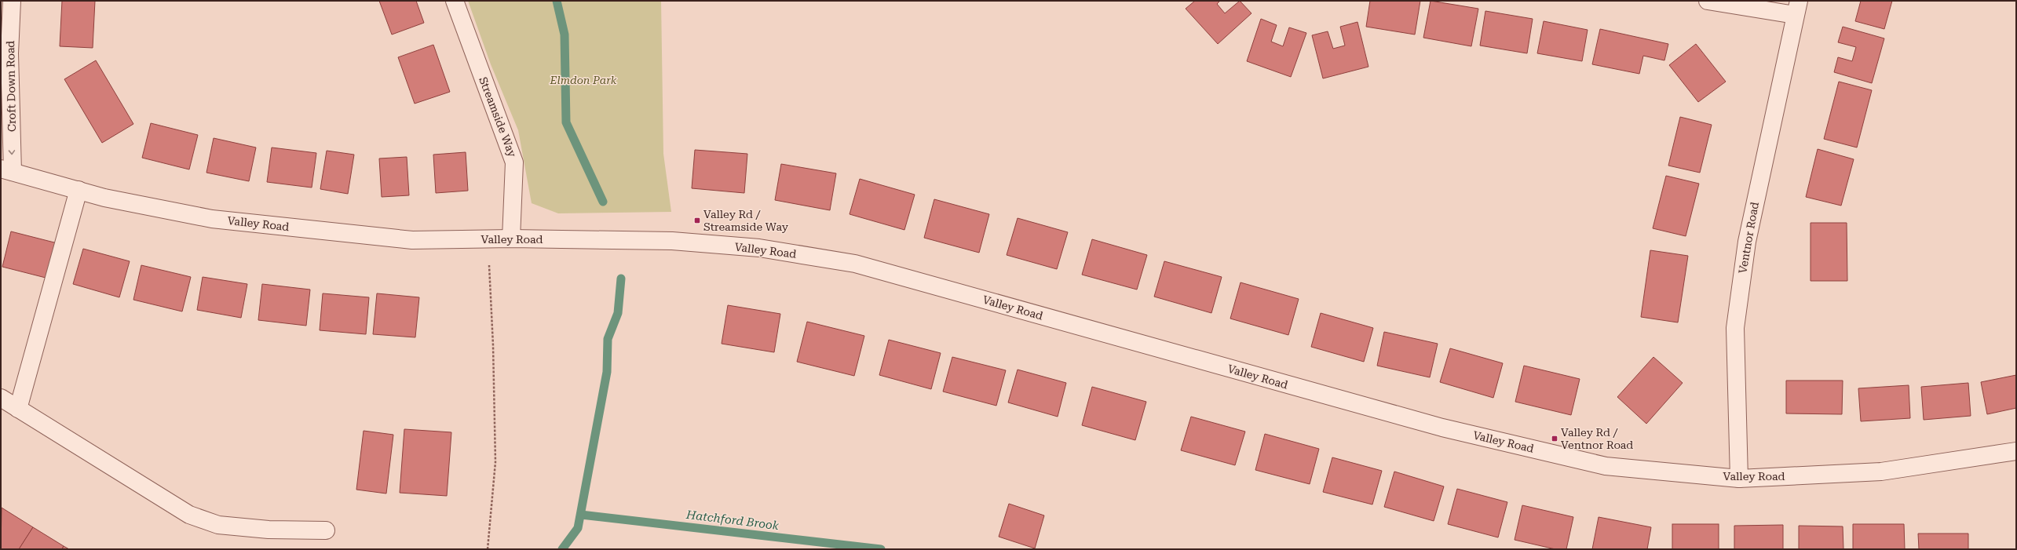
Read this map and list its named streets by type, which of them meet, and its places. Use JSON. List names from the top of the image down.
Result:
{
  "streets": {
    "street": [
      "Croft Down Road",
      "Streamside Way",
      "Valley Road",
      "Ventnor Road"
    ]
  },
  "crossings": [
    ["Croft Down Road", "Valley Road"],
    ["Streamside Way", "Valley Road"],
    ["Valley Road", "Ventnor Road"]
  ],
  "one_way": ["Croft Down Road"],
  "water": ["Hatchford Brook"],
  "parks": ["Elmdon Park"],
  "places": {
    "transit": ["Valley Rd / Streamside Way", "Valley Rd / Ventnor Road"]
  }
}
